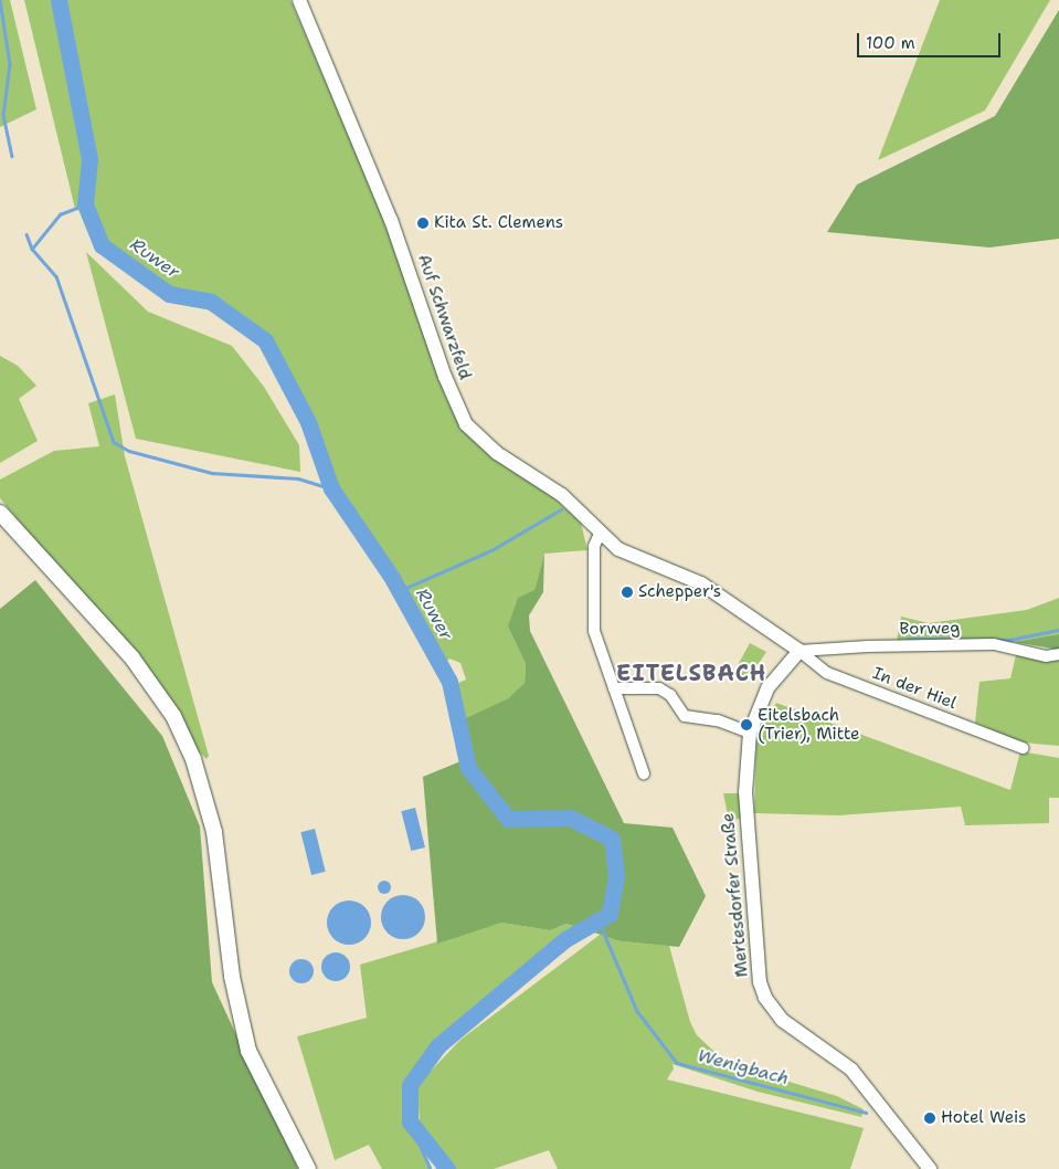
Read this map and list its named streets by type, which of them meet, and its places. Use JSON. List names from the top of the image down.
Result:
{
  "streets": {
    "street": [
      "Auf Schwarzfeld",
      "Borweg",
      "In der Hiel",
      "Mertesdorfer Straße"
    ]
  },
  "crossings": [
    ["Auf Schwarzfeld", "Borweg"],
    ["Auf Schwarzfeld", "In der Hiel"],
    ["Auf Schwarzfeld", "Mertesdorfer Straße"],
    ["Borweg", "In der Hiel"],
    ["Borweg", "Mertesdorfer Straße"],
    ["In der Hiel", "Mertesdorfer Straße"]
  ],
  "districts": ["EITELSBACH"],
  "water": ["Ruwer", "Wenigbach"],
  "places": [
    "Kita St. Clemens",
    "Schepper's",
    "Eitelsbach (Trier), Mitte",
    "Hotel Weis"
  ],
  "scale_bar": "100 m"
}
